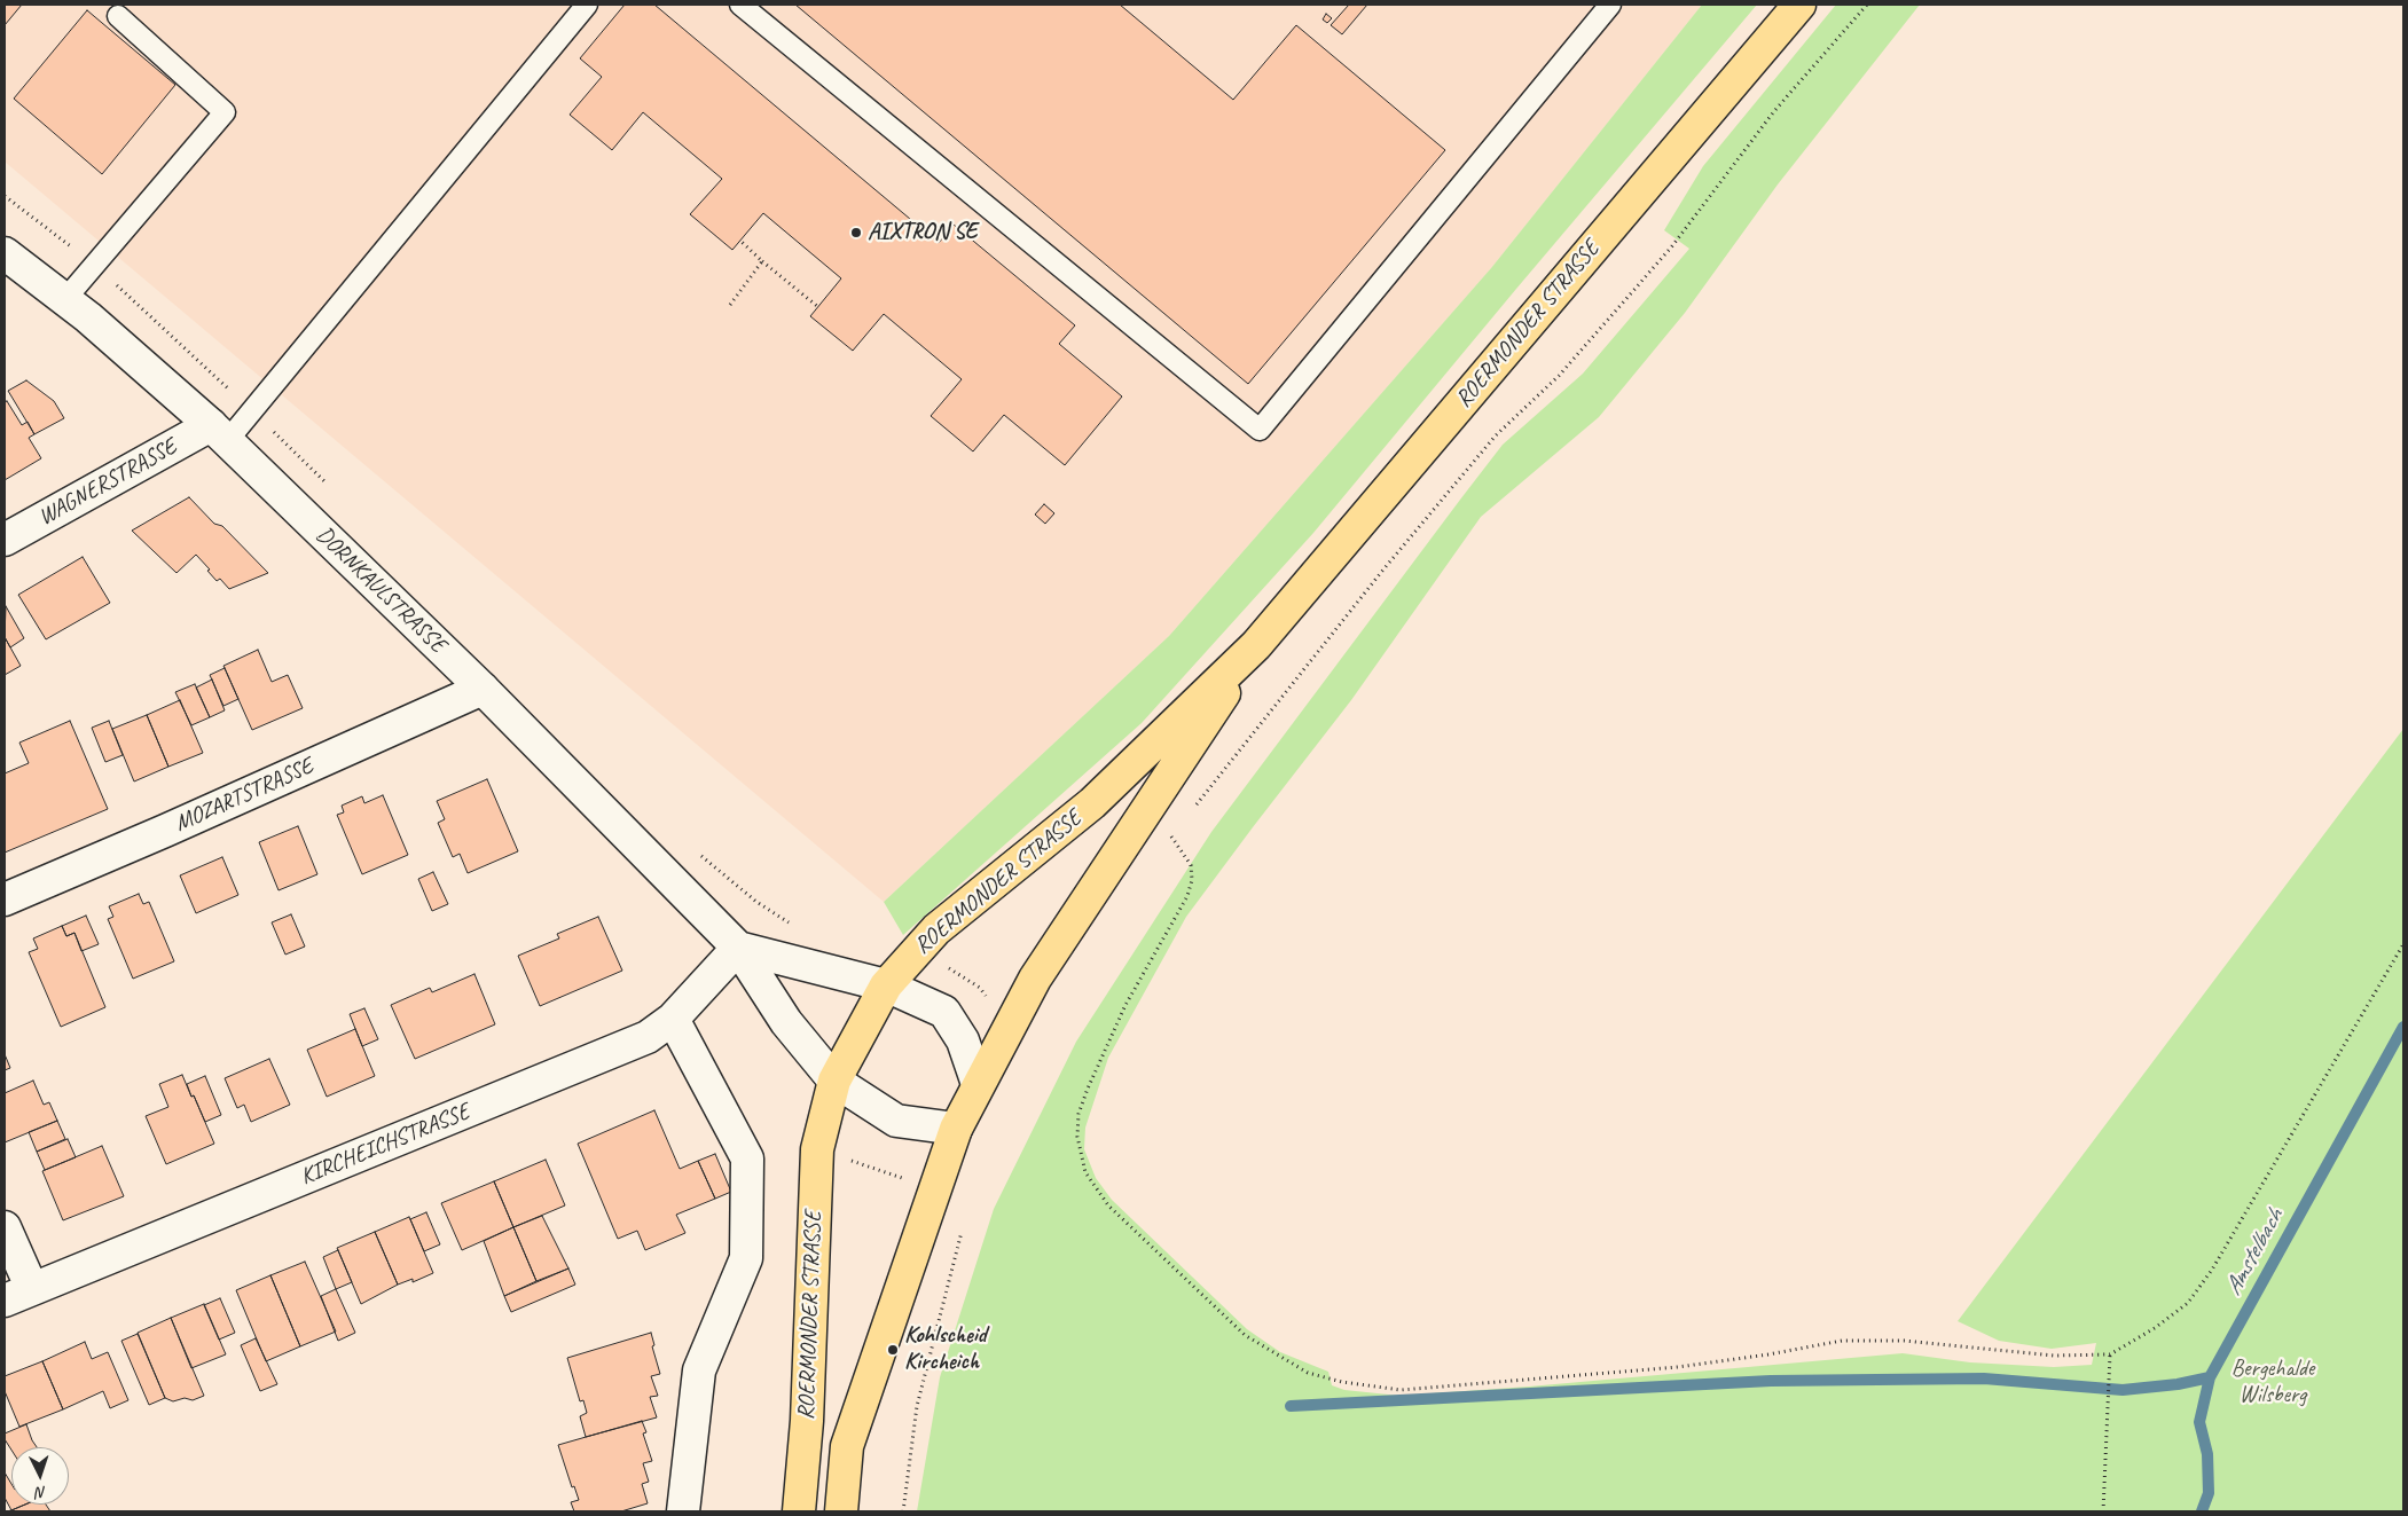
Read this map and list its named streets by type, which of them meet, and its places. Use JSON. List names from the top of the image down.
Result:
{
  "streets": {
    "main road": ["ROERMONDER STRASSE"],
    "street": [
      "WAGNERSTRASSE",
      "DORNKAULSTRASSE",
      "MOZARTSTRASSE",
      "KIRCHEICHSTRASSE"
    ]
  },
  "crossings": [
    ["ROERMONDER STRASSE", "DORNKAULSTRASSE"],
    ["WAGNERSTRASSE", "DORNKAULSTRASSE"],
    ["DORNKAULSTRASSE", "MOZARTSTRASSE"],
    ["DORNKAULSTRASSE", "KIRCHEICHSTRASSE"]
  ],
  "water": ["Amstelbach"],
  "parks": ["Bergehalde Wilsberg"],
  "places": ["AIXTRON SE", "Kohlscheid Kircheich"],
  "north": "bottom"
}
